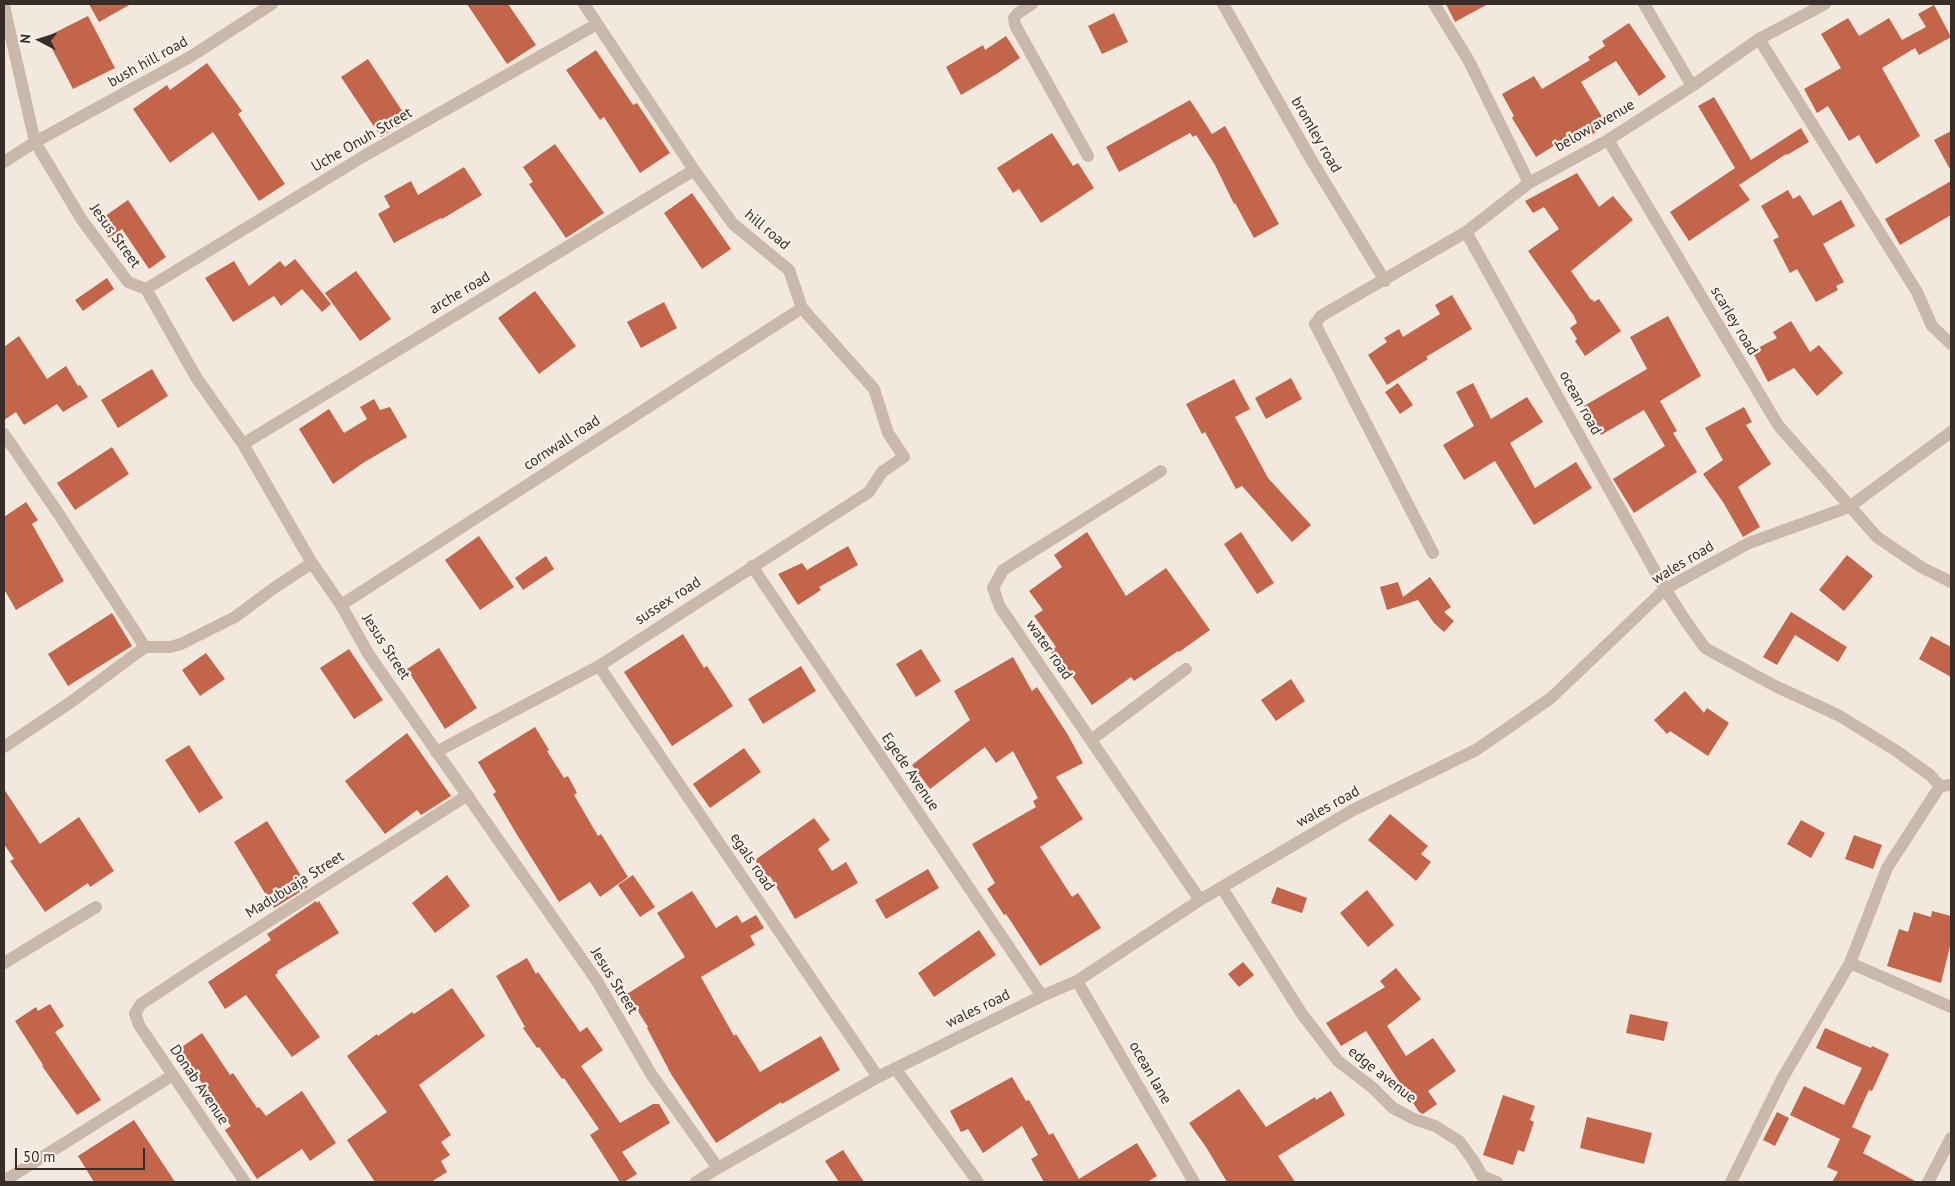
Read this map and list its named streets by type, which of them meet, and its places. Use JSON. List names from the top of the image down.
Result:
{
  "streets": {
    "street": [
      "bush hill road",
      "below avenue",
      "bromley road",
      "Uche Onuh Street",
      "hill road",
      "Jesus Street",
      "arche road",
      "scarley road",
      "ocean road",
      "cornwall road",
      "wales road",
      "sussex road",
      "water road",
      "Egede Avenue",
      "egals road",
      "Madubuaja Street",
      "ocean lane",
      "edge avenue",
      "Donab Avenue"
    ]
  },
  "crossings": [
    ["bush hill road", "Jesus Street"],
    ["below avenue", "bromley road"],
    ["below avenue", "scarley road"],
    ["below avenue", "ocean road"],
    ["Uche Onuh Street", "hill road"],
    ["Uche Onuh Street", "Jesus Street"],
    ["hill road", "arche road"],
    ["hill road", "cornwall road"],
    ["hill road", "sussex road"],
    ["Jesus Street", "arche road"],
    ["Jesus Street", "cornwall road"],
    ["Jesus Street", "wales road"],
    ["Jesus Street", "sussex road"],
    ["Jesus Street", "Madubuaja Street"],
    ["scarley road", "wales road"],
    ["ocean road", "wales road"],
    ["wales road", "water road"],
    ["wales road", "Egede Avenue"],
    ["wales road", "egals road"],
    ["wales road", "ocean lane"],
    ["wales road", "edge avenue"],
    ["sussex road", "Egede Avenue"],
    ["sussex road", "egals road"],
    ["Madubuaja Street", "Donab Avenue"]
  ],
  "scale_bar": "50 m",
  "north": "left"
}
